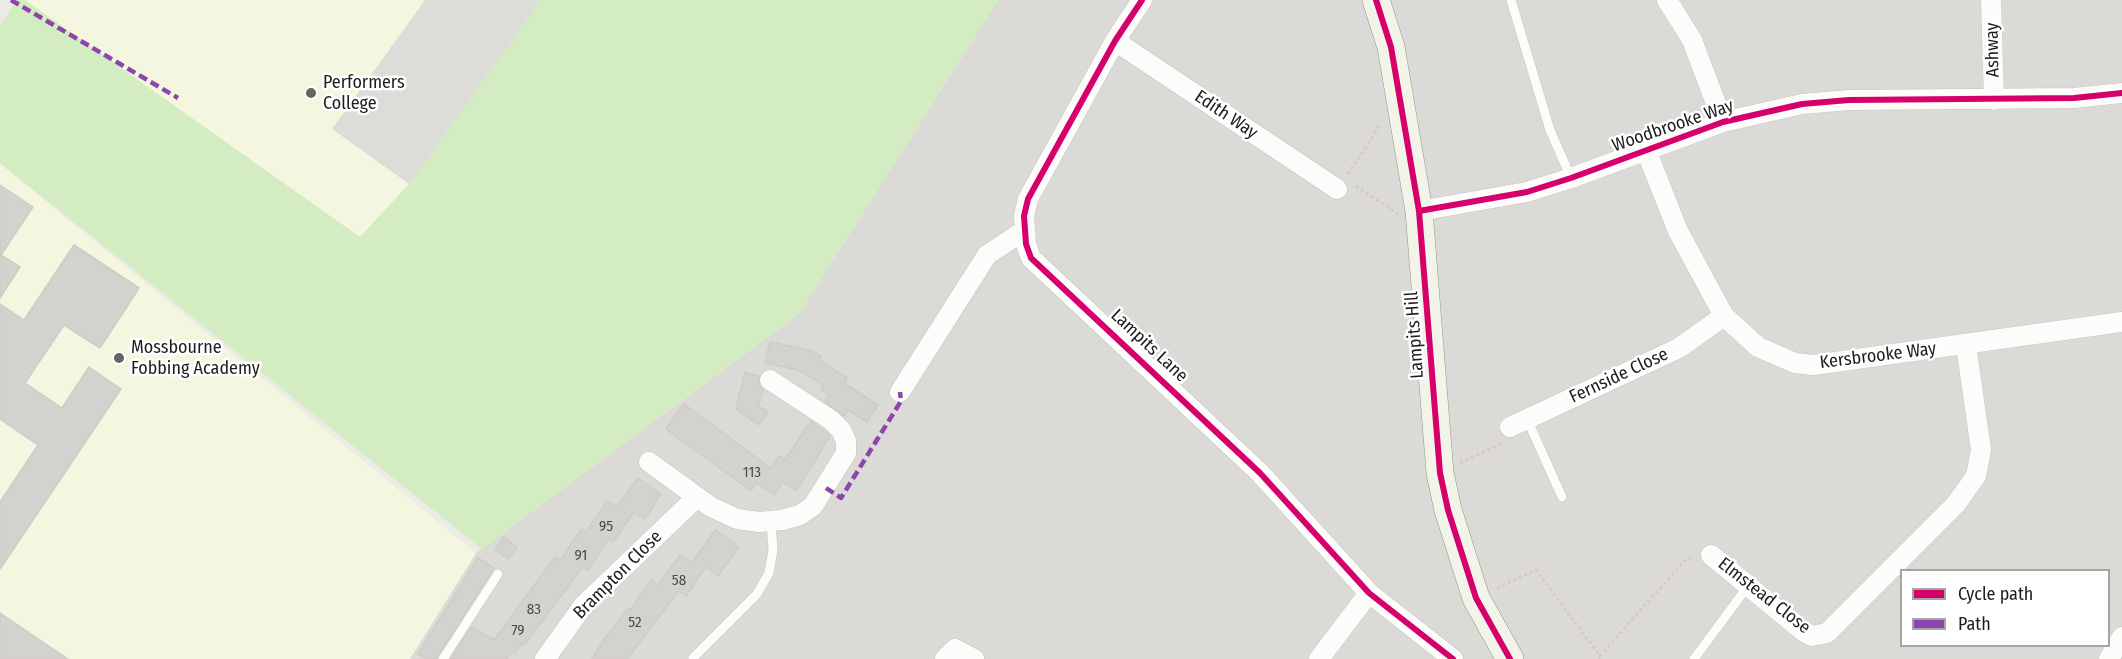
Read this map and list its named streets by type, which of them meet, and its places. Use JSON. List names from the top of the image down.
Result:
{
  "streets": {
    "main road": ["Lampits Hill"],
    "street": [
      "Ashway",
      "Edith Way",
      "Woodbrooke Way",
      "Lampits Lane",
      "Kersbrooke Way",
      "Fernside Close",
      "Brampton Close",
      "Elmstead Close"
    ]
  },
  "crossings": [
    ["Ashway", "Woodbrooke Way"],
    ["Edith Way", "Lampits Lane"],
    ["Woodbrooke Way", "Lampits Hill"],
    ["Woodbrooke Way", "Kersbrooke Way"],
    ["Kersbrooke Way", "Fernside Close"],
    ["Kersbrooke Way", "Elmstead Close"]
  ],
  "places": ["Performers College", "Mossbourne Fobbing Academy"],
  "house_numbers": [
    "113",
    "95",
    "91",
    "58",
    "83",
    "52",
    "79"
  ],
  "legend": ["Cycle path", "Path"]
}
